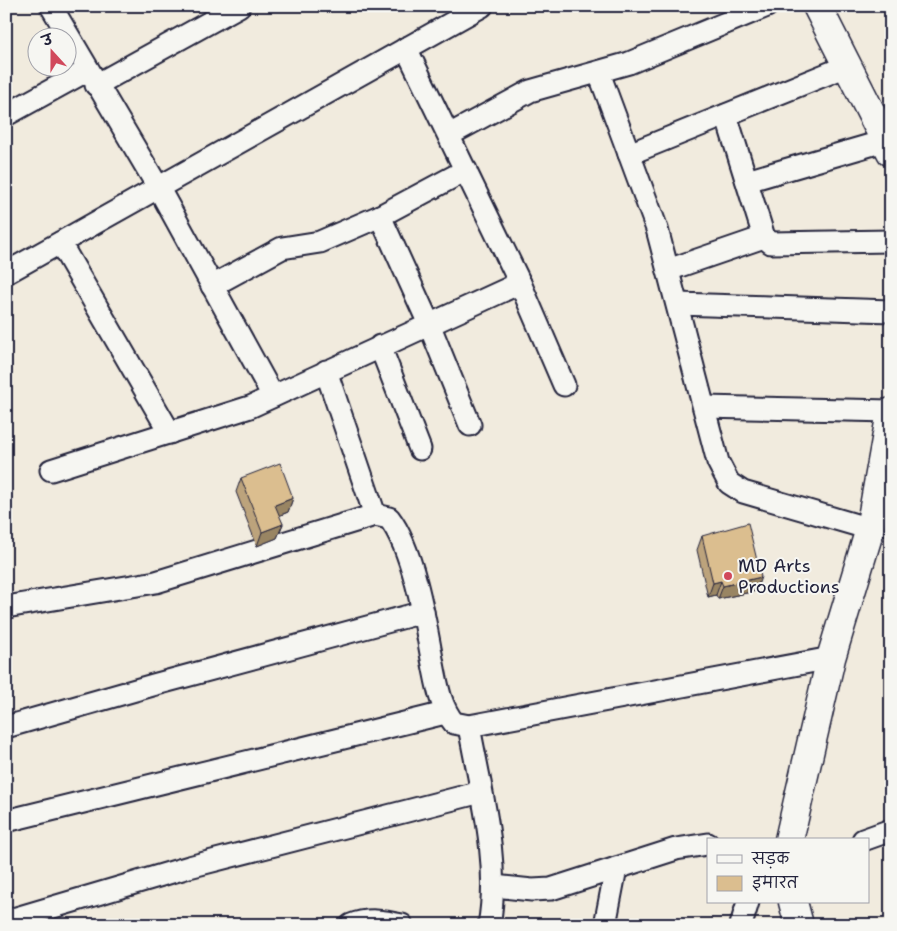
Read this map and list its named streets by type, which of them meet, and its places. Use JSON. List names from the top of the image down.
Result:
{
  "places": ["MD Arts Productions"],
  "legend": ["सड़क", "इमारत"],
  "north": "top"
}
